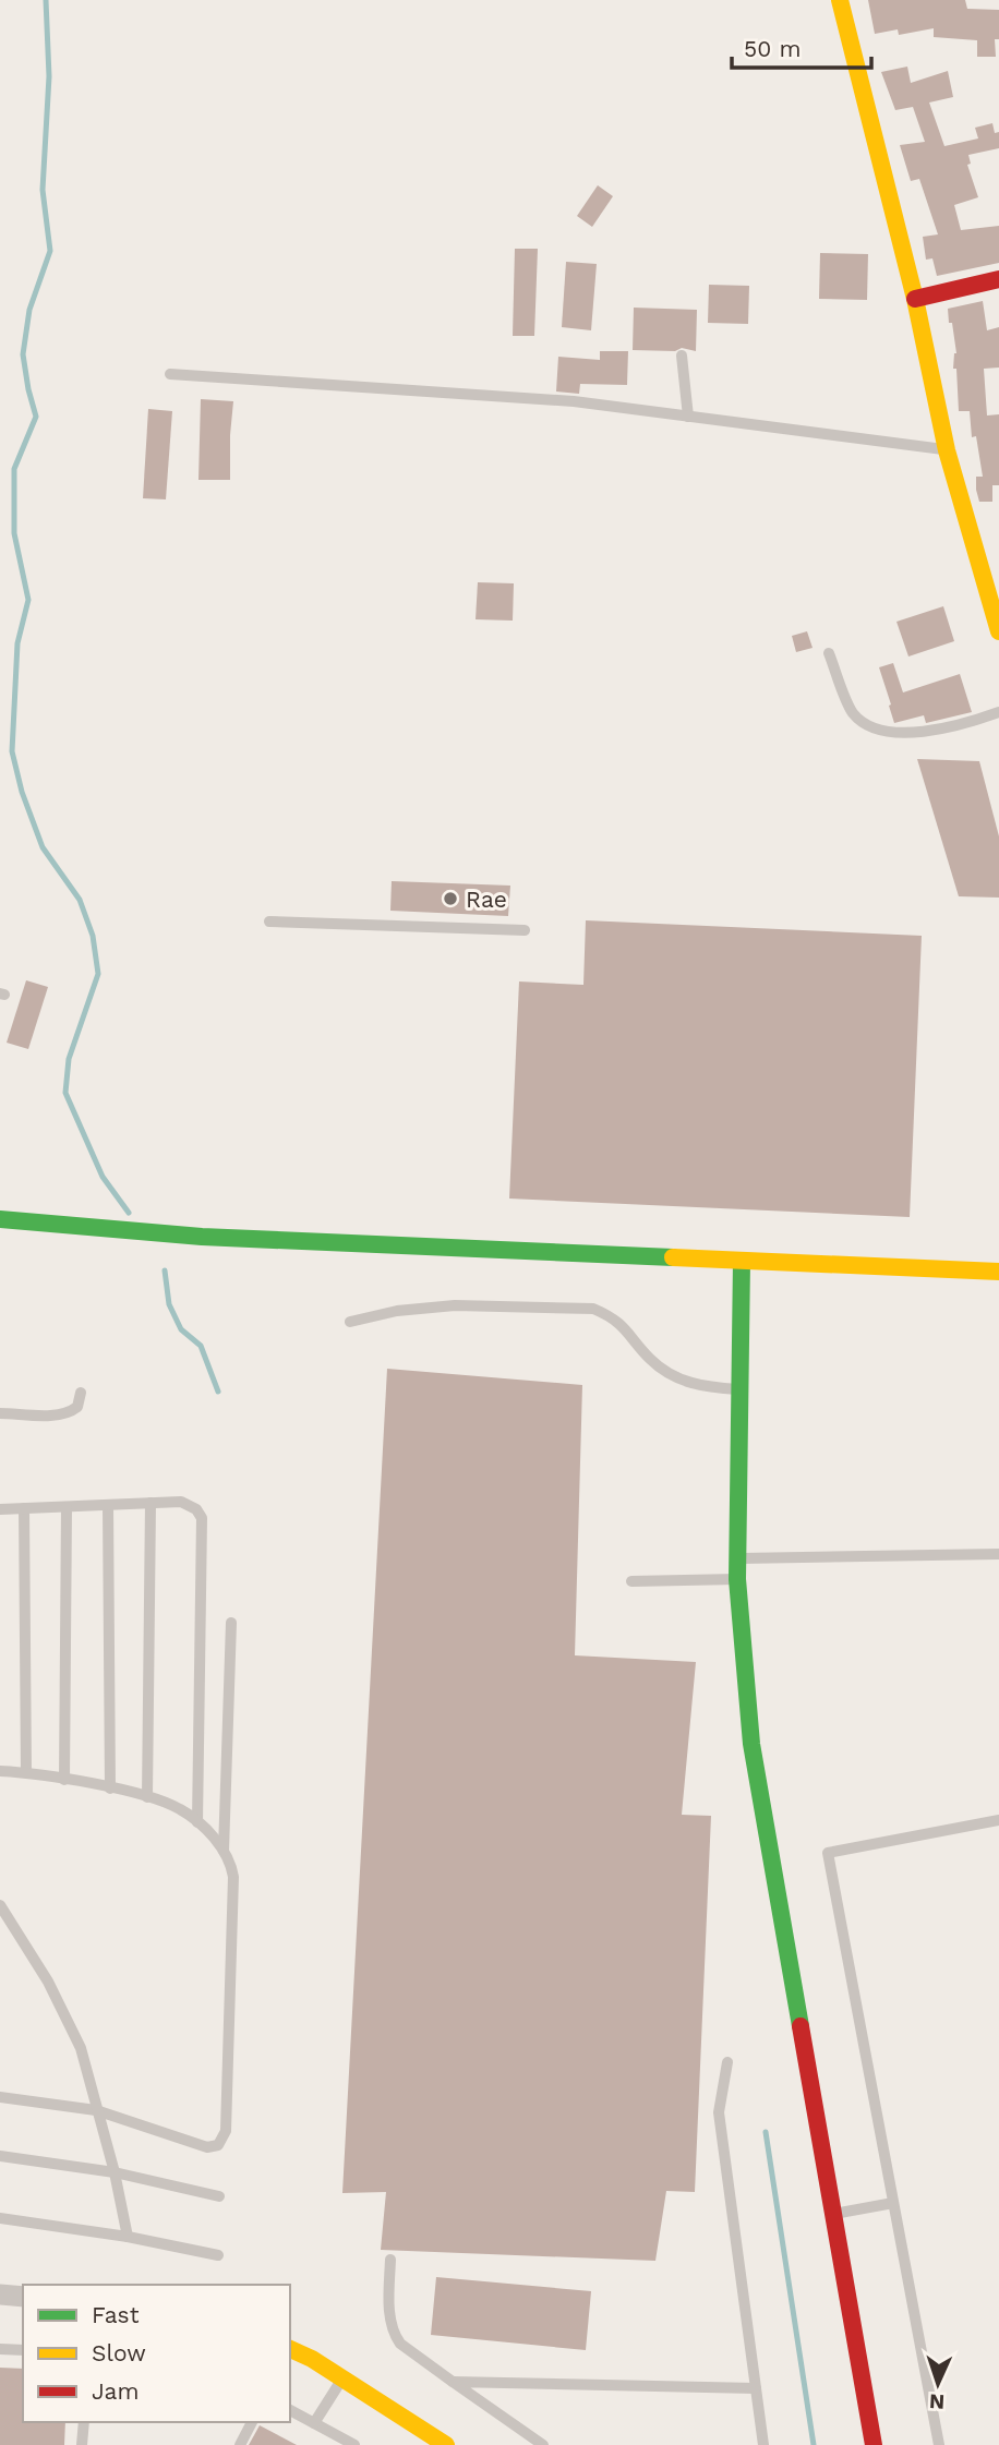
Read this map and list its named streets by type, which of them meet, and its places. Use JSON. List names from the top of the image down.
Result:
{
  "places": ["Rae"],
  "legend": ["Fast", "Slow", "Jam"],
  "scale_bar": "50 m",
  "north": "bottom"
}
